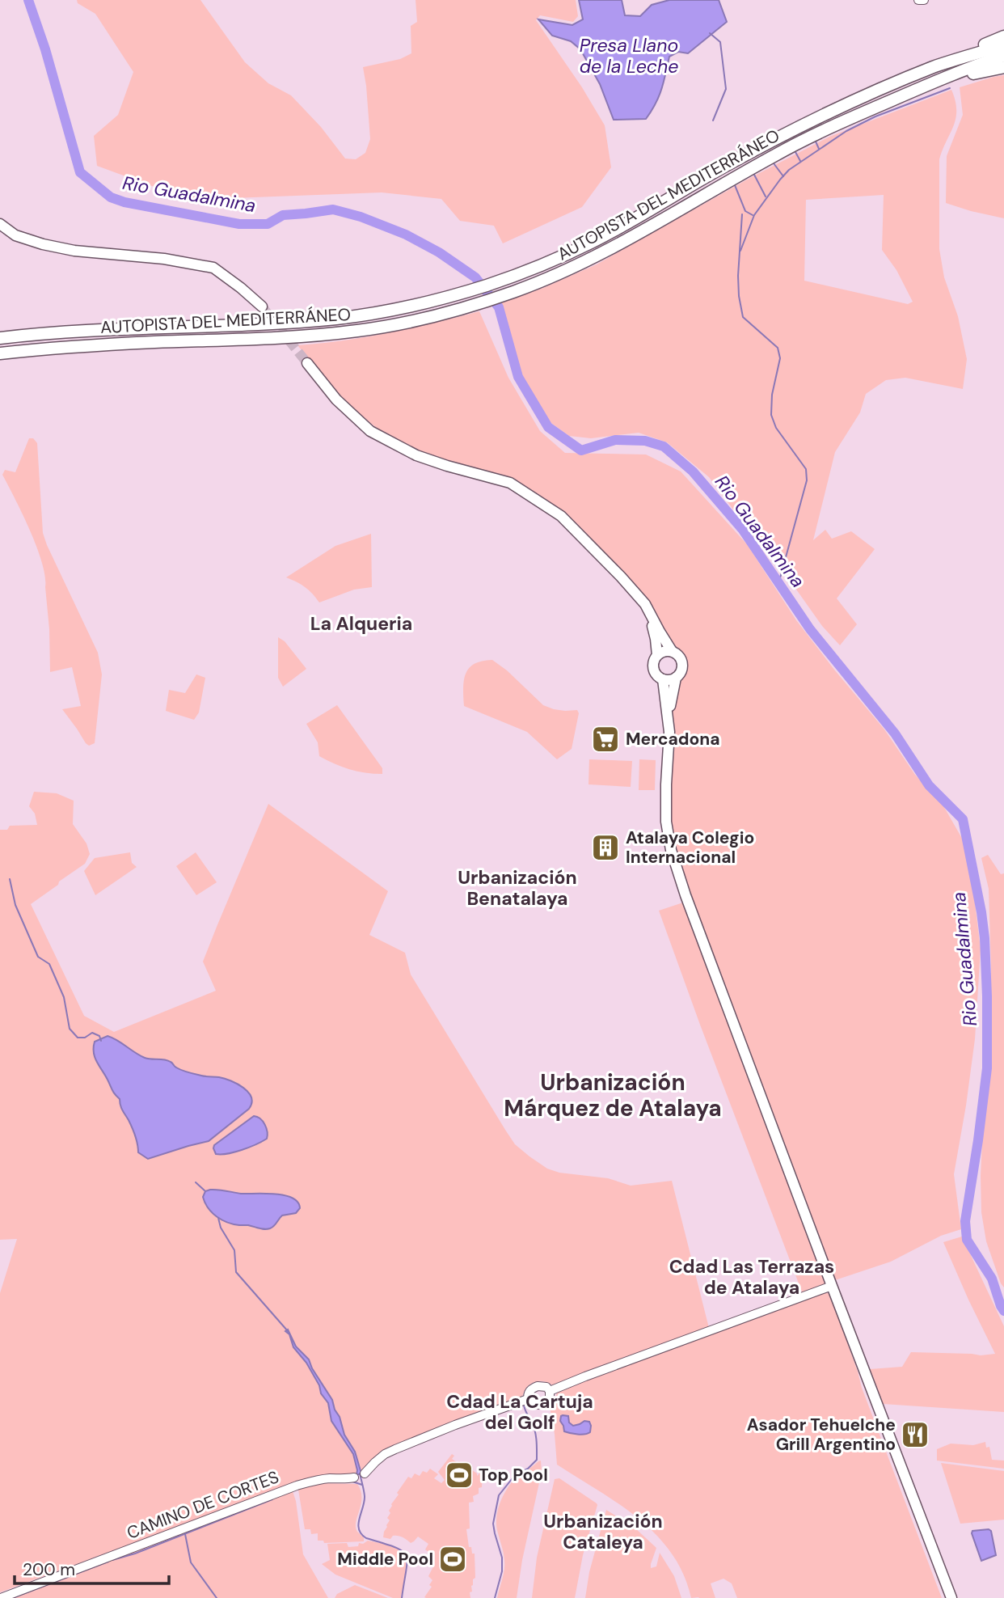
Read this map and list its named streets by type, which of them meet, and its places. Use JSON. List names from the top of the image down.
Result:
{
  "streets": {
    "highway": ["AUTOPISTA DEL MEDITERRÁNEO"],
    "street": ["CAMINO DE CORTES"]
  },
  "districts": [
    "La Alqueria",
    "Urbanización Benatalaya",
    "Urbanización Márquez de Atalaya",
    "Cdad Las Terrazas de Atalaya",
    "Cdad La Cartuja del Golf",
    "Urbanización Cataleya"
  ],
  "water": ["Presa Llano de la Leche", "Rio Guadalmina"],
  "places": {
    "supermarket": ["Mercadona"],
    "building": ["Atalaya Colegio Internacional"],
    "restaurant": ["Asador Tehuelche Grill Argentino"],
    "sports": ["Top Pool", "Middle Pool"]
  },
  "scale_bar": "200 m"
}
